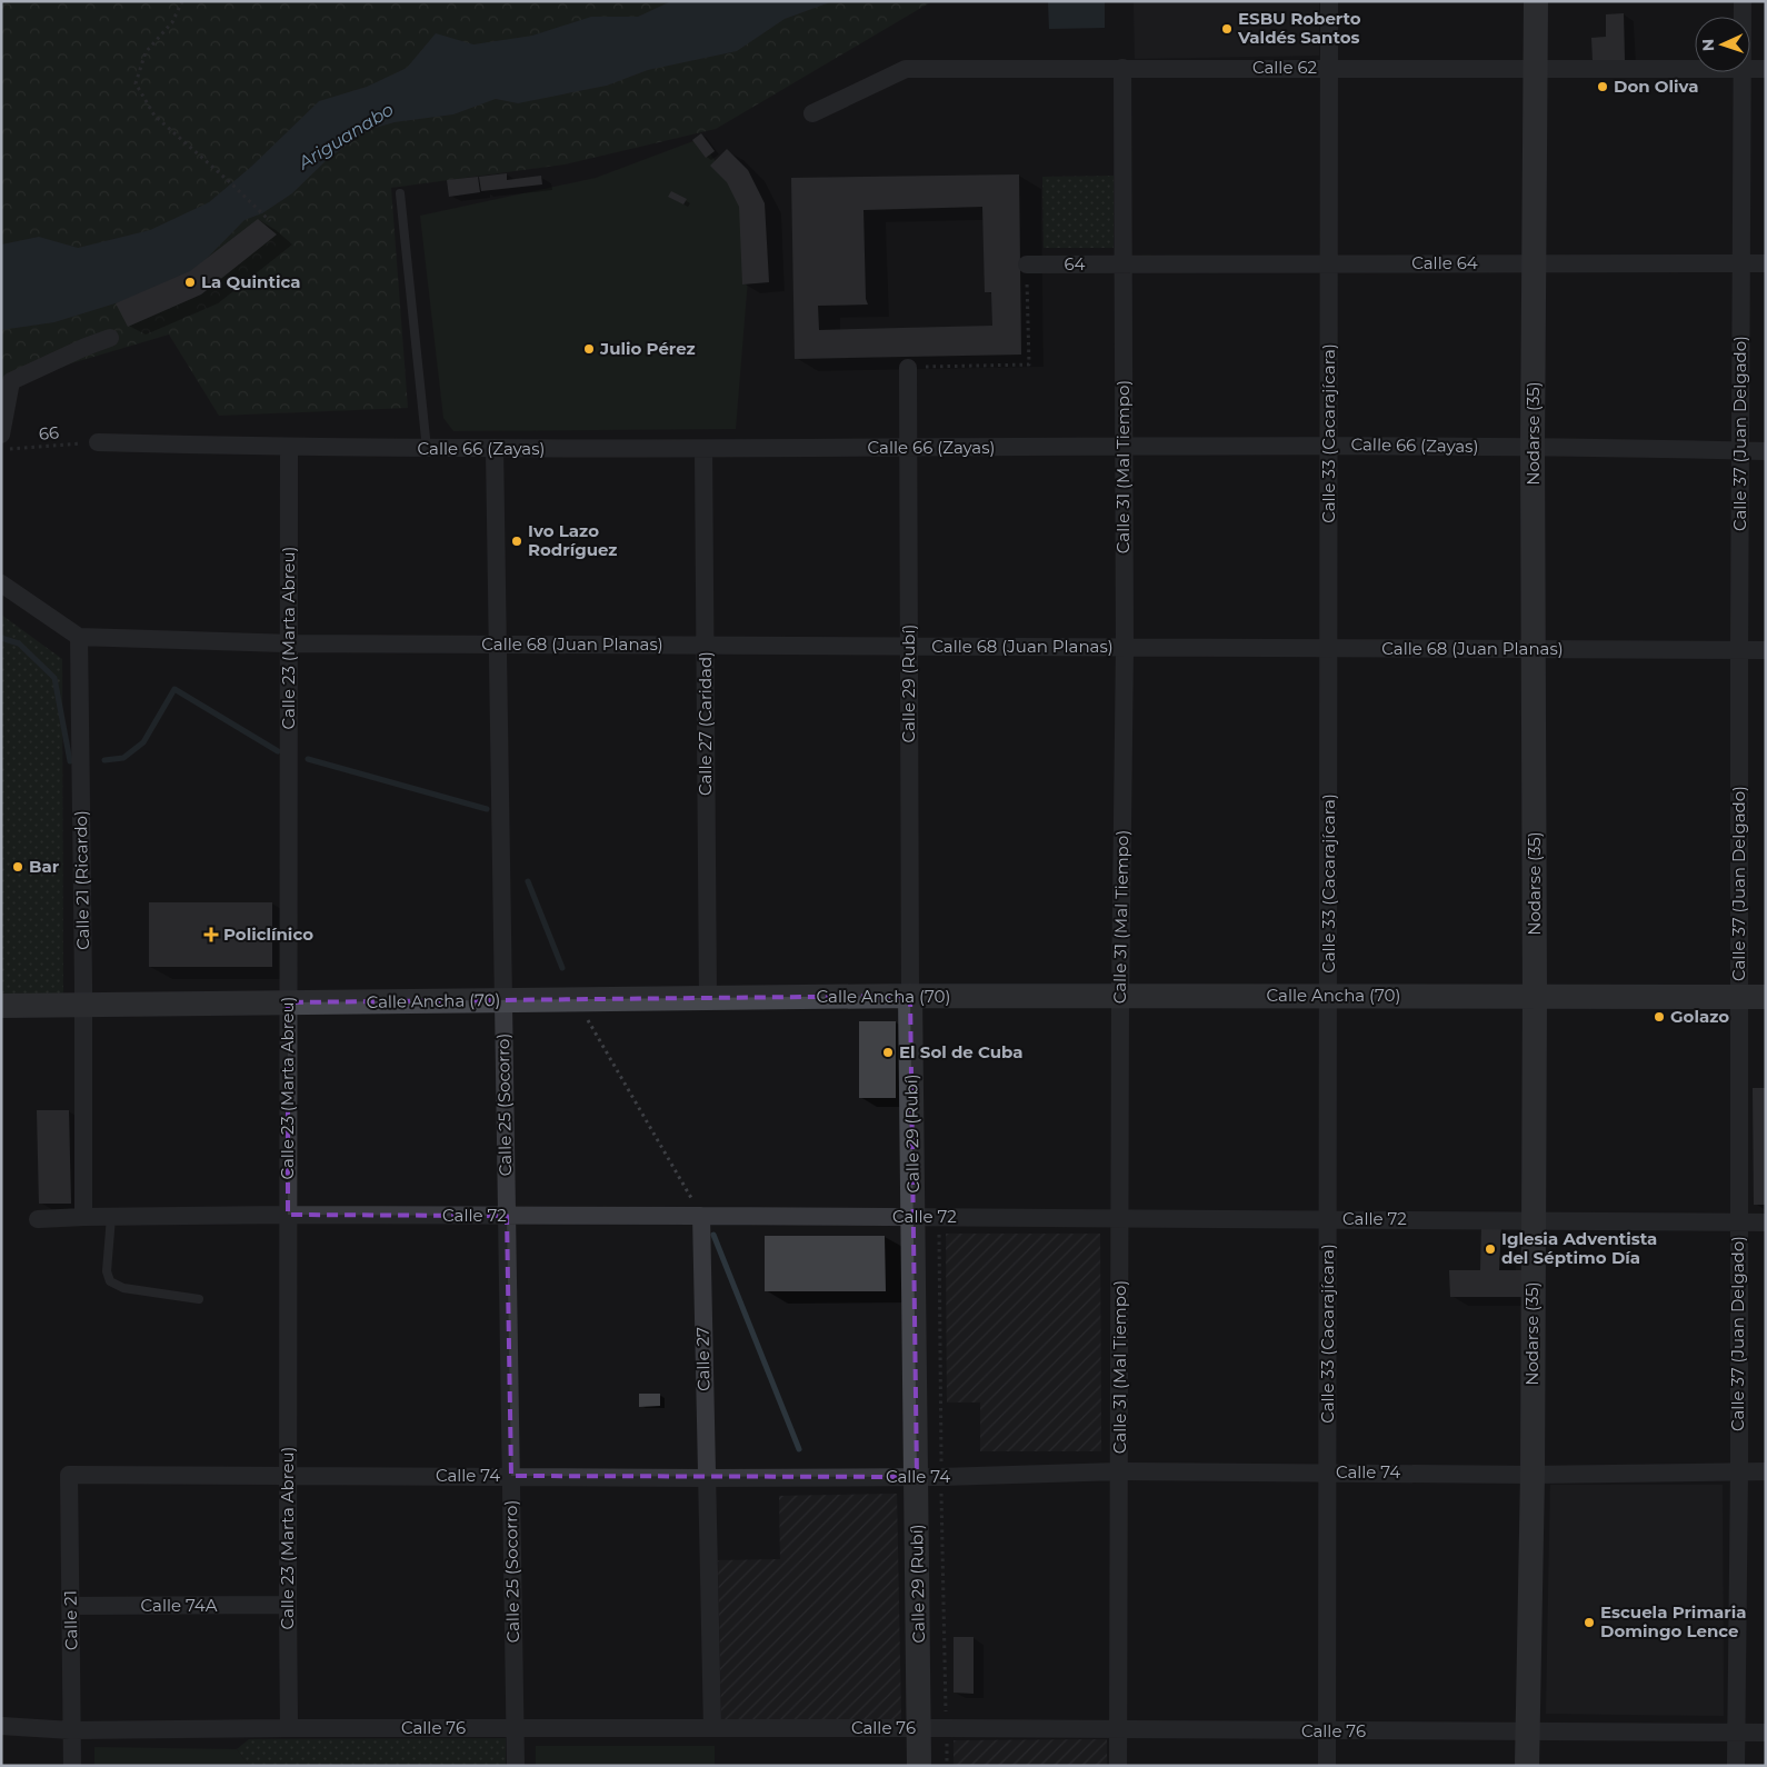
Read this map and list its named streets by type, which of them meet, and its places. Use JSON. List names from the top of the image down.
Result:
{
  "streets": {
    "main road": ["Nodarse (35)", "Calle 29 (Rubí)", "Calle Ancha (70)"],
    "street": [
      "Calle 62",
      "Calle 64",
      "64",
      "Calle 33 (Cacarajícara)",
      "Calle 37 (Juan Delgado)",
      "Calle 66 (Zayas)",
      "Calle 31 (Mal Tiempo)",
      "Calle 23 (Marta Abreu)",
      "Calle 68 (Juan Planas)",
      "Calle 27 (Caridad)",
      "Calle 21 (Ricardo)",
      "Calle 25 (Socorro)",
      "Calle 72",
      "Calle 27",
      "Calle 74",
      "Calle 74A",
      "Calle 21",
      "Calle 76"
    ],
    "path": ["66"]
  },
  "crossings": [
    ["Calle 62", "Calle 33 (Cacarajícara)"],
    ["Calle 62", "Nodarse (35)"],
    ["Calle 62", "Calle 31 (Mal Tiempo)"],
    ["Calle 64", "64"],
    ["Calle 64", "Calle 33 (Cacarajícara)"],
    ["Calle 64", "Nodarse (35)"],
    ["Calle 64", "Calle 37 (Juan Delgado)"],
    ["Calle 64", "Calle 31 (Mal Tiempo)"],
    ["64", "Calle 31 (Mal Tiempo)"],
    ["66", "Calle 66 (Zayas)"],
    ["Calle 33 (Cacarajícara)", "Calle 66 (Zayas)"],
    ["Calle 33 (Cacarajícara)", "Calle 68 (Juan Planas)"],
    ["Calle 33 (Cacarajícara)", "Calle Ancha (70)"],
    ["Calle 33 (Cacarajícara)", "Calle 72"],
    ["Calle 33 (Cacarajícara)", "Calle 74"],
    ["Calle 33 (Cacarajícara)", "Calle 76"],
    ["Nodarse (35)", "Calle 66 (Zayas)"],
    ["Nodarse (35)", "Calle 68 (Juan Planas)"],
    ["Nodarse (35)", "Calle Ancha (70)"],
    ["Nodarse (35)", "Calle 72"],
    ["Nodarse (35)", "Calle 74"],
    ["Nodarse (35)", "Calle 76"],
    ["Calle 37 (Juan Delgado)", "Calle 66 (Zayas)"],
    ["Calle 37 (Juan Delgado)", "Calle 68 (Juan Planas)"],
    ["Calle 37 (Juan Delgado)", "Calle Ancha (70)"],
    ["Calle 37 (Juan Delgado)", "Calle 72"],
    ["Calle 37 (Juan Delgado)", "Calle 74"],
    ["Calle 37 (Juan Delgado)", "Calle 76"],
    ["Calle 66 (Zayas)", "Calle 31 (Mal Tiempo)"],
    ["Calle 66 (Zayas)", "Calle 23 (Marta Abreu)"],
    ["Calle 66 (Zayas)", "Calle 29 (Rubí)"],
    ["Calle 66 (Zayas)", "Calle 27 (Caridad)"],
    ["Calle 66 (Zayas)", "Calle 25 (Socorro)"],
    ["Calle 31 (Mal Tiempo)", "Calle 68 (Juan Planas)"],
    ["Calle 31 (Mal Tiempo)", "Calle Ancha (70)"],
    ["Calle 31 (Mal Tiempo)", "Calle 72"],
    ["Calle 31 (Mal Tiempo)", "Calle 74"],
    ["Calle 31 (Mal Tiempo)", "Calle 76"],
    ["Calle 23 (Marta Abreu)", "Calle 68 (Juan Planas)"],
    ["Calle 23 (Marta Abreu)", "Calle Ancha (70)"],
    ["Calle 23 (Marta Abreu)", "Calle 72"],
    ["Calle 23 (Marta Abreu)", "Calle 74"],
    ["Calle 23 (Marta Abreu)", "Calle 74A"],
    ["Calle 23 (Marta Abreu)", "Calle 76"],
    ["Calle 68 (Juan Planas)", "Calle 29 (Rubí)"],
    ["Calle 68 (Juan Planas)", "Calle 27 (Caridad)"],
    ["Calle 68 (Juan Planas)", "Calle 21 (Ricardo)"],
    ["Calle 68 (Juan Planas)", "Calle 25 (Socorro)"],
    ["Calle 29 (Rubí)", "Calle Ancha (70)"],
    ["Calle 29 (Rubí)", "Calle 72"],
    ["Calle 29 (Rubí)", "Calle 74"],
    ["Calle 29 (Rubí)", "Calle 76"],
    ["Calle 27 (Caridad)", "Calle Ancha (70)"],
    ["Calle 21 (Ricardo)", "Calle Ancha (70)"],
    ["Calle 21 (Ricardo)", "Calle 72"],
    ["Calle Ancha (70)", "Calle 25 (Socorro)"],
    ["Calle 25 (Socorro)", "Calle 72"],
    ["Calle 25 (Socorro)", "Calle 74"],
    ["Calle 25 (Socorro)", "Calle 76"],
    ["Calle 72", "Calle 27"],
    ["Calle 27", "Calle 74"],
    ["Calle 27", "Calle 76"],
    ["Calle 74", "Calle 21"],
    ["Calle 74A", "Calle 21"],
    ["Calle 21", "Calle 76"]
  ],
  "water": ["Ariguanabo"],
  "places": {
    "other": [
      "ESBU Roberto Valdés Santos",
      "Don Oliva",
      "La Quintica",
      "Julio Pérez",
      "Ivo Lazo Rodríguez",
      "Bar",
      "Golazo",
      "El Sol de Cuba",
      "Iglesia Adventista del Séptimo Día",
      "Escuela Primaria Domingo Lence"
    ],
    "health": ["Policlínico"]
  },
  "north": "left"
}
